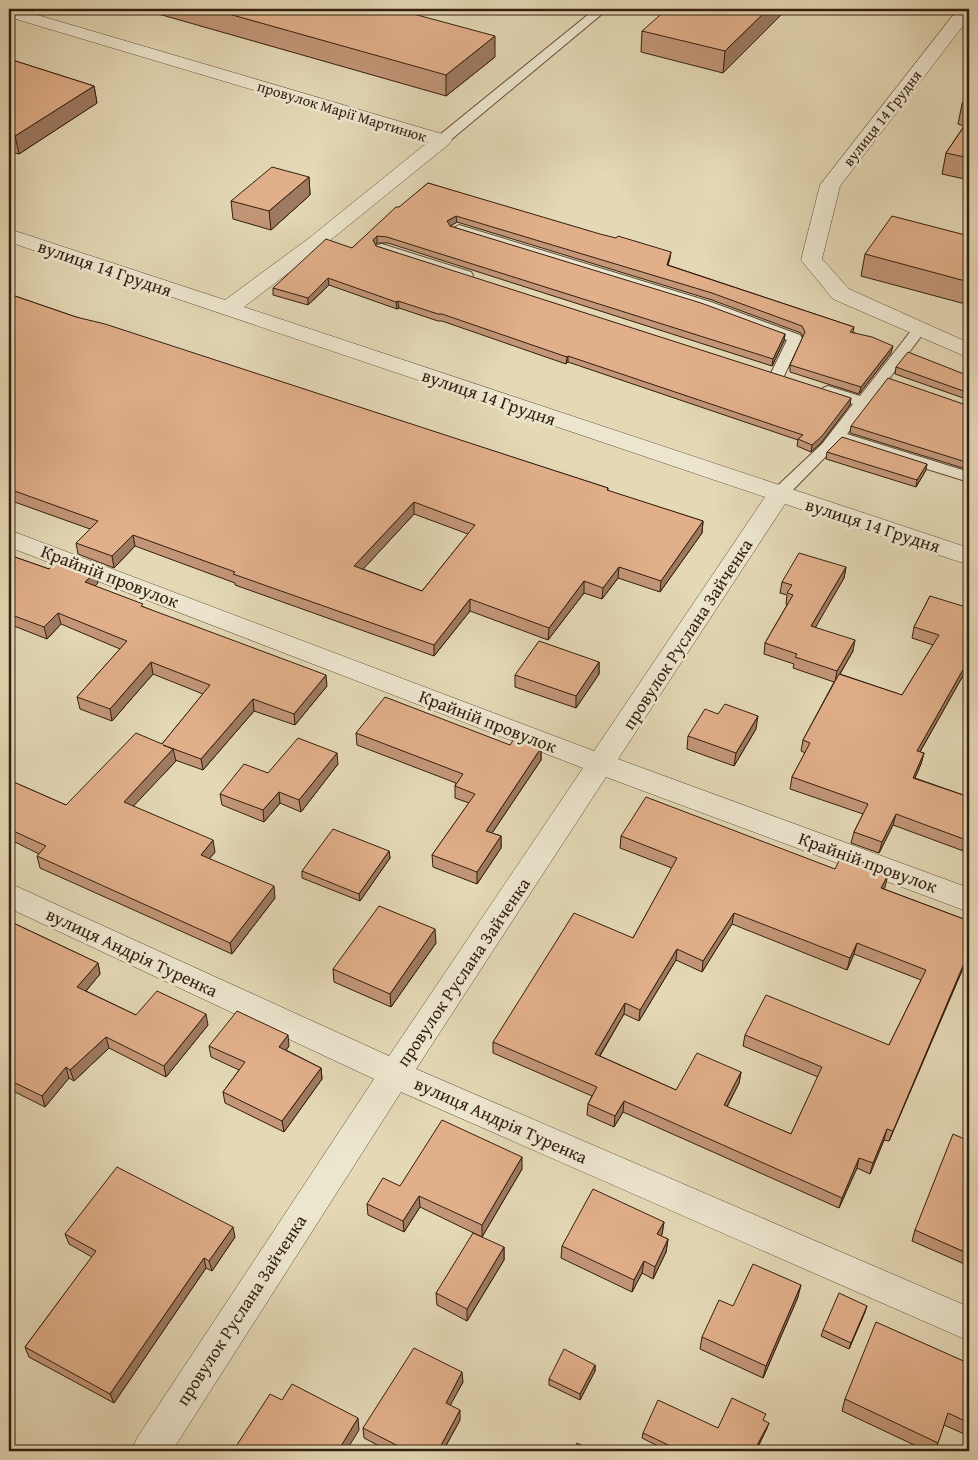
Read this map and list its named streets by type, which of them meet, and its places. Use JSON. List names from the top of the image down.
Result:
{
  "streets": {
    "street": [
      "провулок Марії Мартинюк",
      "вулиця 14 Грудня",
      "Крайній провулок",
      "провулок Руслана Зайченка",
      "вулиця Андрія Туренка"
    ]
  },
  "crossings": [
    ["провулок Марії Мартинюк", "вулиця 14 Грудня"],
    ["вулиця 14 Грудня", "провулок Руслана Зайченка"],
    ["Крайній провулок", "провулок Руслана Зайченка"],
    ["провулок Руслана Зайченка", "вулиця Андрія Туренка"]
  ]
}
